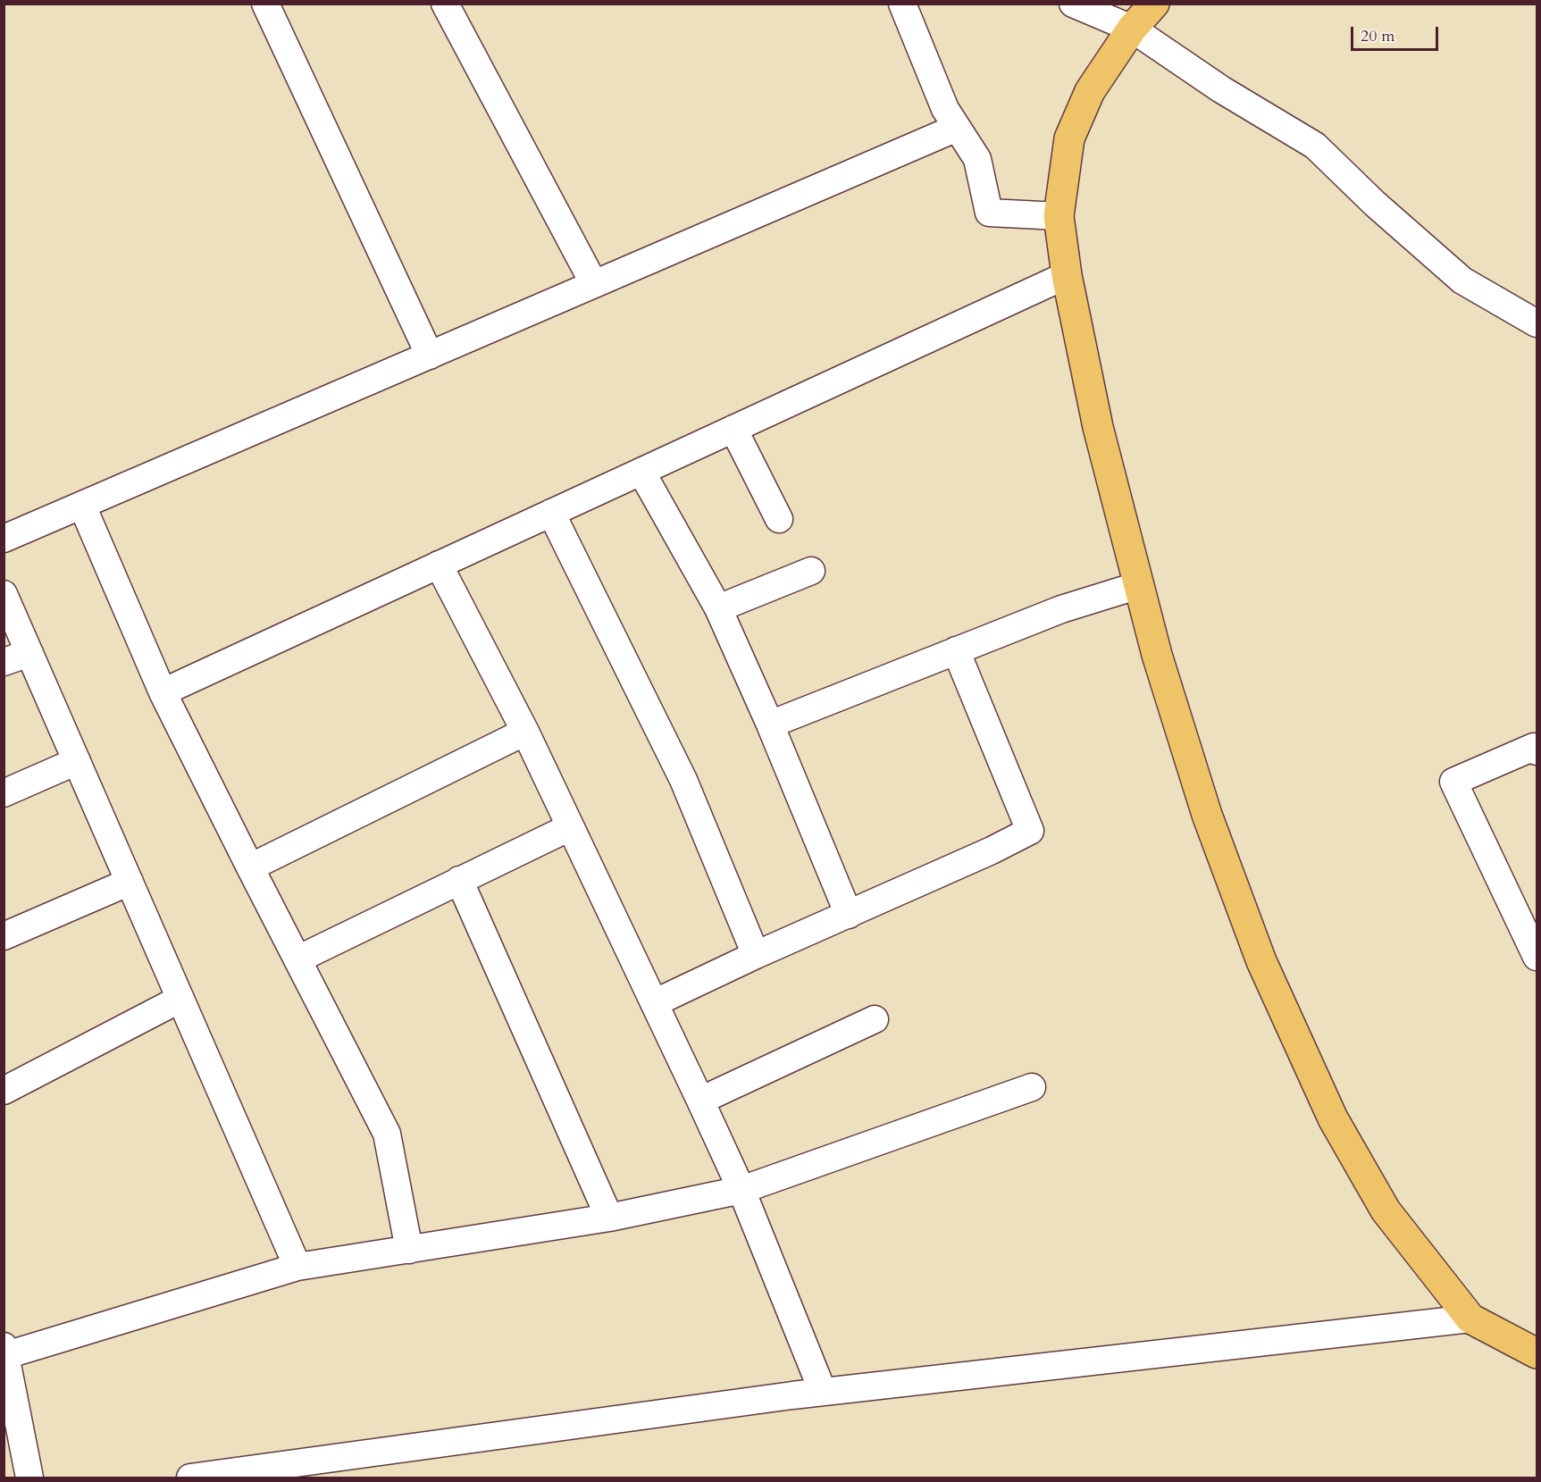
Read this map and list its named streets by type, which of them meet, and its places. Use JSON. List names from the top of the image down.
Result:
{
  "scale_bar": "20 m"
}
